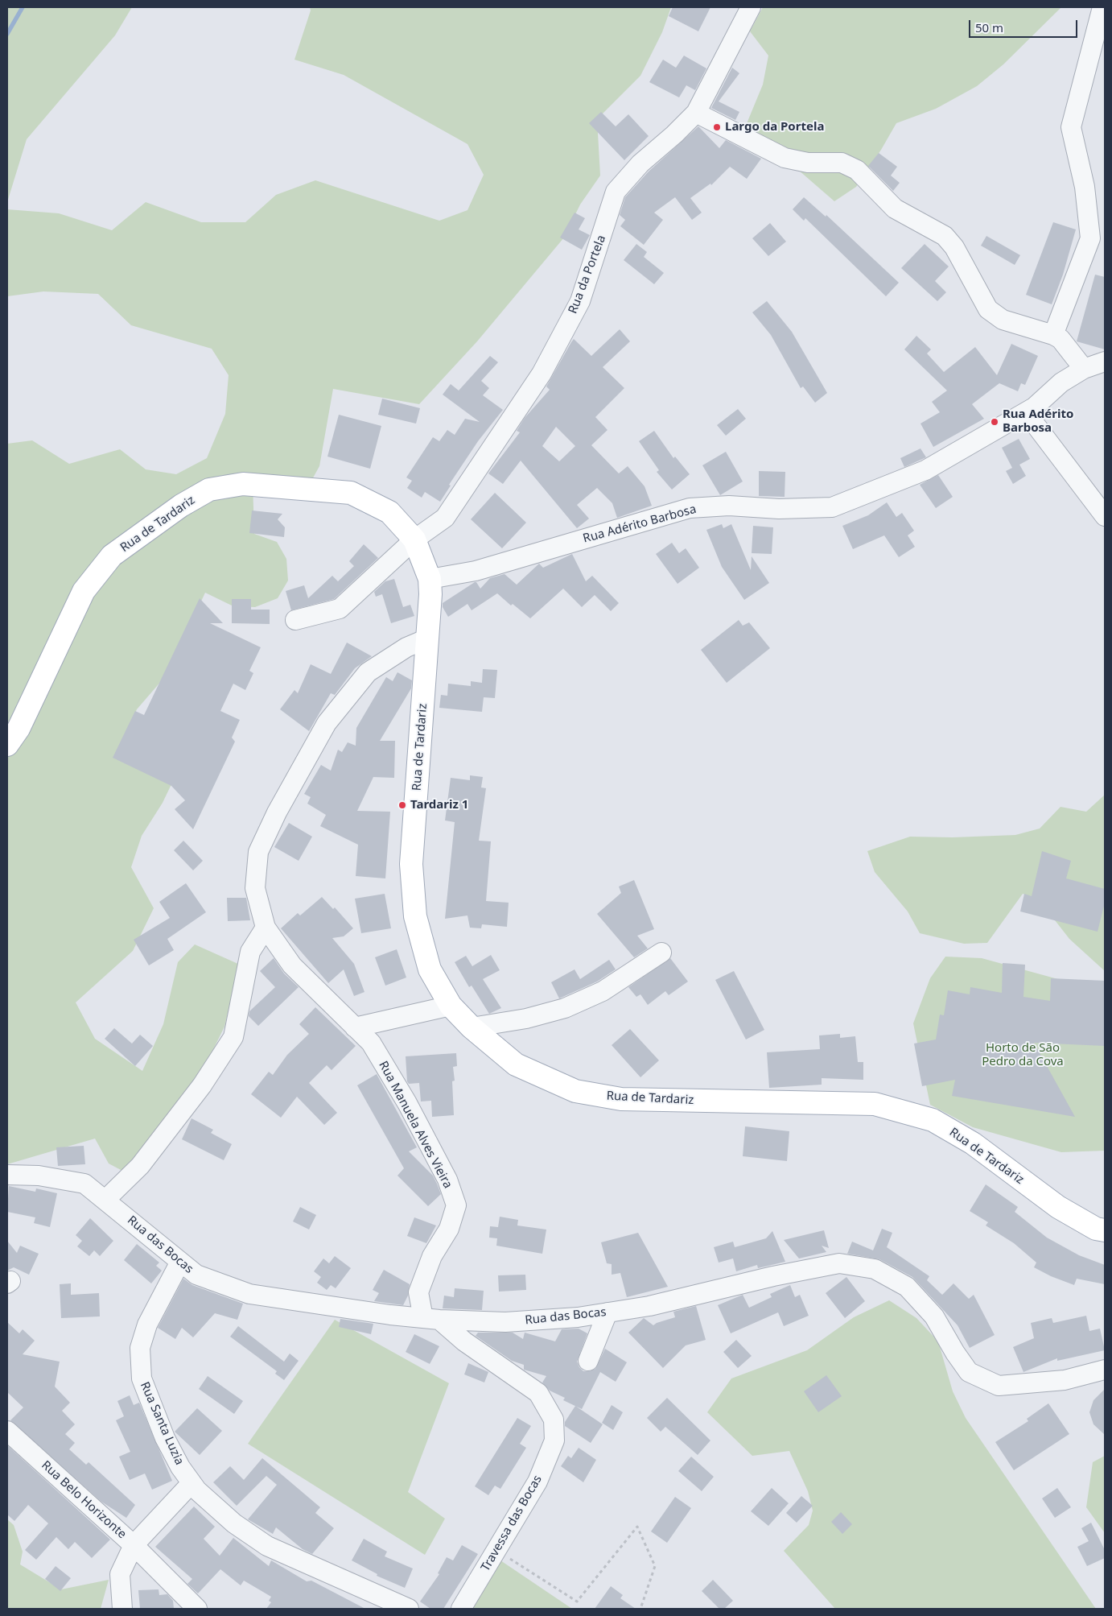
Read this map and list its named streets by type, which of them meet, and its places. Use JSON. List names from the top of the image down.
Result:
{
  "streets": {
    "main road": ["Rua de Tardariz"],
    "street": [
      "Rua da Portela",
      "Rua Adérito Barbosa",
      "Rua Manuela Alves Vieira",
      "Rua das Bocas",
      "Rua Santa Luzia",
      "Rua Belo Horizonte",
      "Travessa das Bocas"
    ]
  },
  "crossings": [
    ["Rua da Portela", "Rua de Tardariz"],
    ["Rua de Tardariz", "Rua Adérito Barbosa"],
    ["Rua Manuela Alves Vieira", "Rua das Bocas"],
    ["Rua Manuela Alves Vieira", "Travessa das Bocas"],
    ["Rua das Bocas", "Rua Santa Luzia"],
    ["Rua das Bocas", "Travessa das Bocas"],
    ["Rua Santa Luzia", "Rua Belo Horizonte"]
  ],
  "parks": ["Horto de São Pedro da Cova"],
  "places": ["Largo da Portela", "Rua Adérito Barbosa", "Tardariz 1"],
  "scale_bar": "50 m"
}
